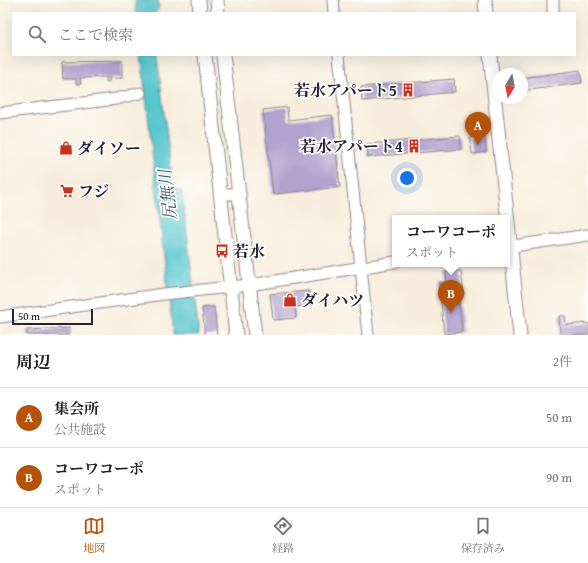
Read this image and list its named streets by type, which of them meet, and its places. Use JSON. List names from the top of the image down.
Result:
{
  "water": ["尻無川"],
  "places": {
    "building": ["若水アパート5", "若水アパート4"],
    "shop": ["ダイソー", "ダイハツ"],
    "supermarket": ["フジ"],
    "bus stop": ["若水"]
  },
  "scale_bar": "50 m",
  "north": "bottom",
  "page": {
    "search": "ここで検索",
    "pins": ["A", "B"],
    "popup": ["コーワコーポ", "スポット"],
    "scale": "50 m",
    "heading": ["周辺", "2件"],
    "list": [
      {
        "mark": "A",
        "name": "集会所",
        "note": "公共施設",
        "value": "50 m"
      },
      {
        "mark": "B",
        "name": "コーワコーポ",
        "note": "スポット",
        "value": "90 m"
      }
    ],
    "nav": ["地図", "経路", "保存済み"]
  }
}
